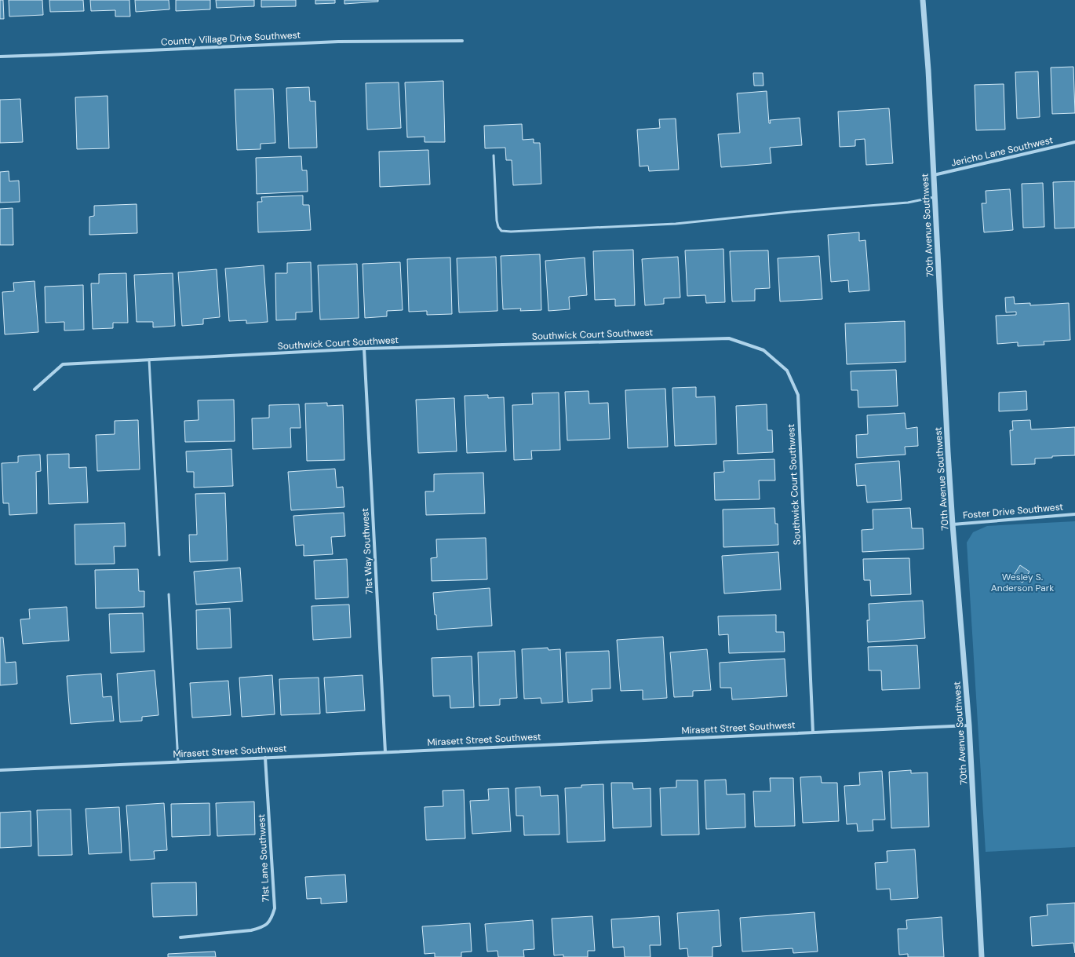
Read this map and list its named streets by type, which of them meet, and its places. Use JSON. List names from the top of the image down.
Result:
{
  "streets": {
    "street": [
      "Country Village Drive Southwest",
      "Jericho Lane Southwest",
      "70th Avenue Southwest",
      "Southwick Court Southwest",
      "Foster Drive Southwest",
      "71st Way Southwest",
      "Mirasett Street Southwest",
      "71st Lane Southwest"
    ]
  },
  "crossings": [
    ["Jericho Lane Southwest", "70th Avenue Southwest"],
    ["70th Avenue Southwest", "Foster Drive Southwest"],
    ["70th Avenue Southwest", "Mirasett Street Southwest"],
    ["Southwick Court Southwest", "71st Way Southwest"],
    ["Southwick Court Southwest", "Mirasett Street Southwest"],
    ["71st Way Southwest", "Mirasett Street Southwest"],
    ["Mirasett Street Southwest", "71st Lane Southwest"]
  ],
  "parks": ["Wesley S. Anderson Park"]
}
